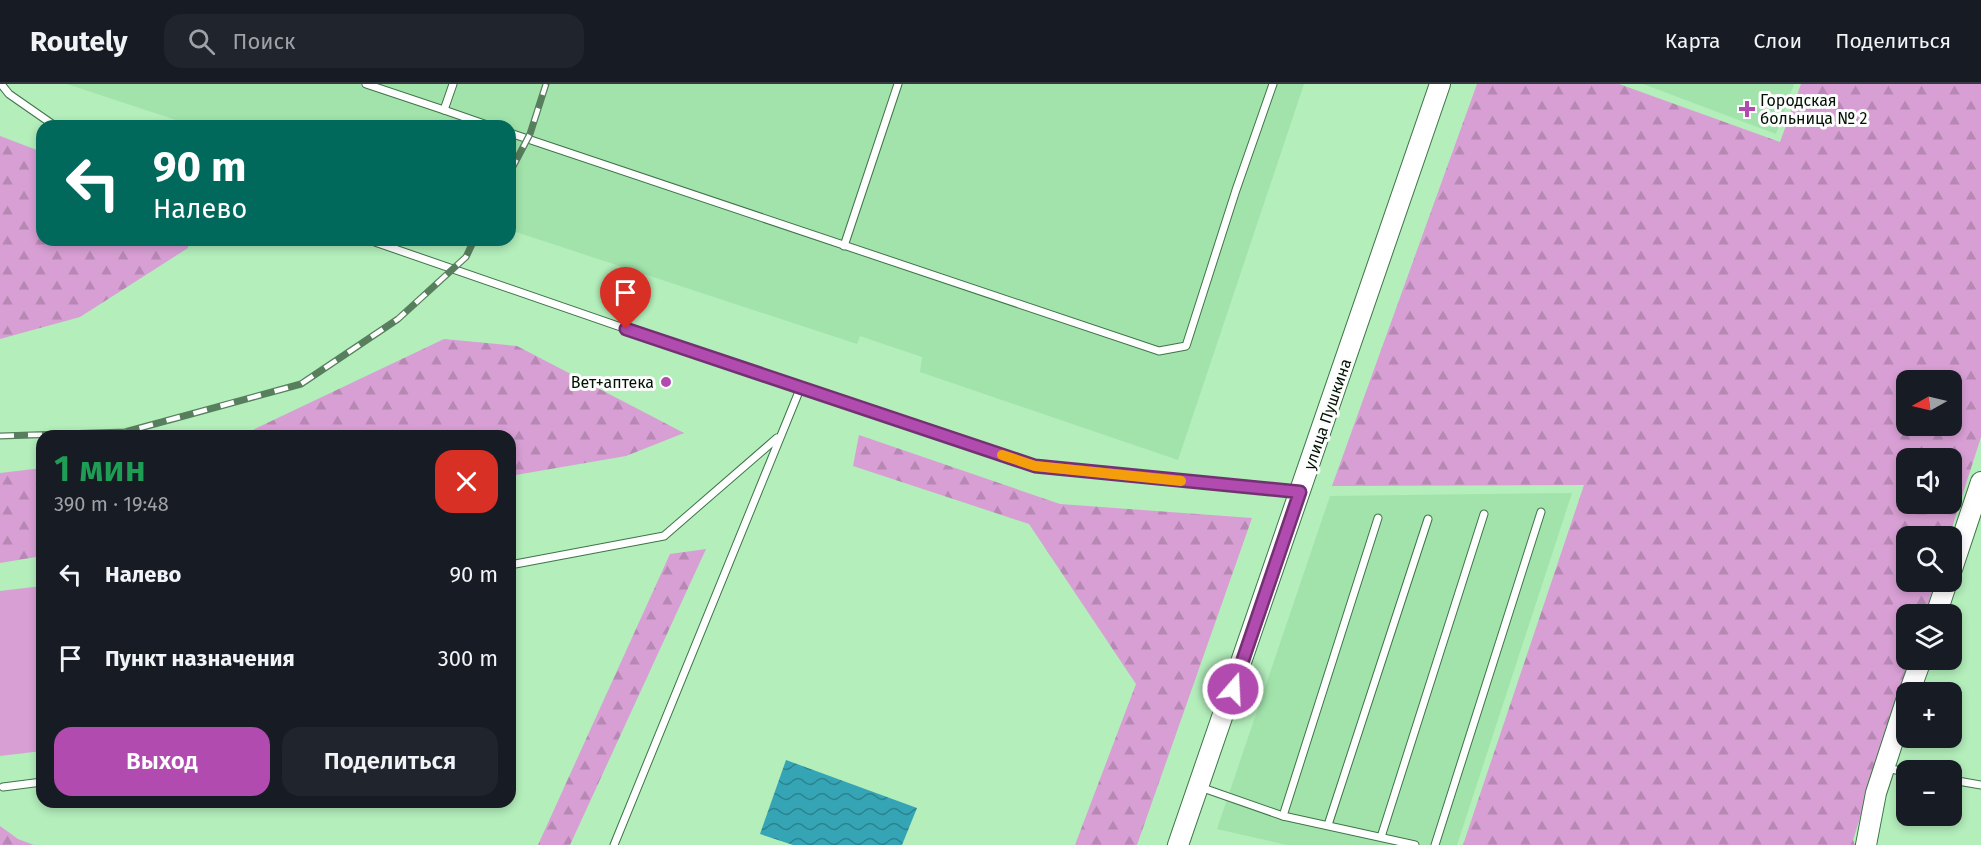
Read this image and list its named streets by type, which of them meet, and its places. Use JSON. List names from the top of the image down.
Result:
{
  "streets": {
    "main road": ["улица Пушкина"]
  },
  "places": {
    "health": ["Городская больница № 2"],
    "other": ["Вет+аптека"]
  },
  "north": "left",
  "page": {
    "header": "Routely",
    "search": "Поиск",
    "nav": ["Карта", "Слои", "Поделиться"],
    "turn": ["90 m", "Налево"],
    "map_buttons": ["+", "−"],
    "heading": ["1 мин", "390 m · 19:48"],
    "list": [
      {
        "name": "Налево",
        "value": "90 m"
      },
      {
        "name": "Пункт назначения",
        "value": "300 m"
      }
    ],
    "buttons": ["Выход", "Поделиться"]
  }
}
